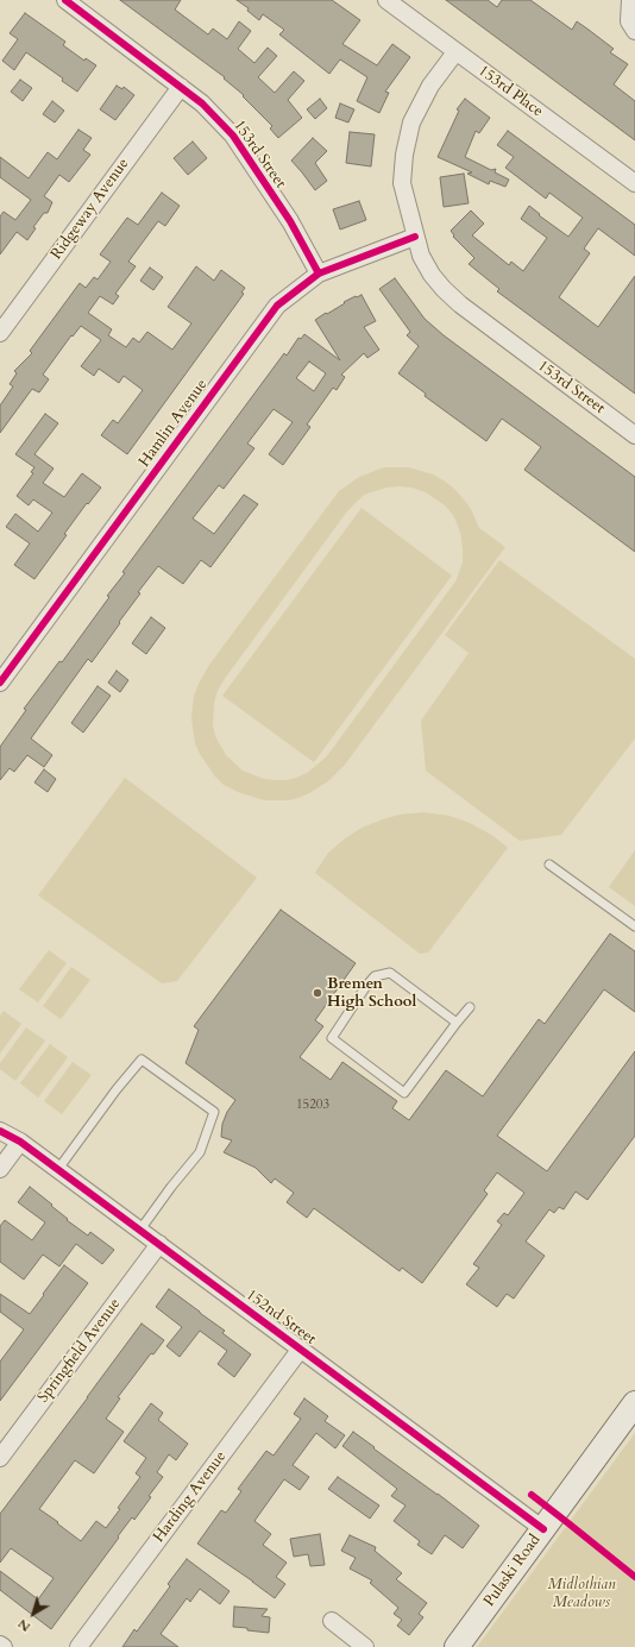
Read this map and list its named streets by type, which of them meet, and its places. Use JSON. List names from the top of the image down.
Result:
{
  "streets": {
    "main road": ["Pulaski Road"],
    "street": [
      "153rd Place",
      "153rd Street",
      "Ridgeway Avenue",
      "Hamlin Avenue",
      "152nd Street",
      "Springfield Avenue",
      "Harding Avenue"
    ]
  },
  "crossings": [
    ["153rd Street", "Ridgeway Avenue"],
    ["153rd Street", "Hamlin Avenue"],
    ["152nd Street", "Springfield Avenue"],
    ["152nd Street", "Harding Avenue"],
    ["152nd Street", "Pulaski Road"]
  ],
  "parks": ["Midlothian Meadows"],
  "places": ["Bremen High School"],
  "house_numbers": ["15203"],
  "north": "bottom left"
}
